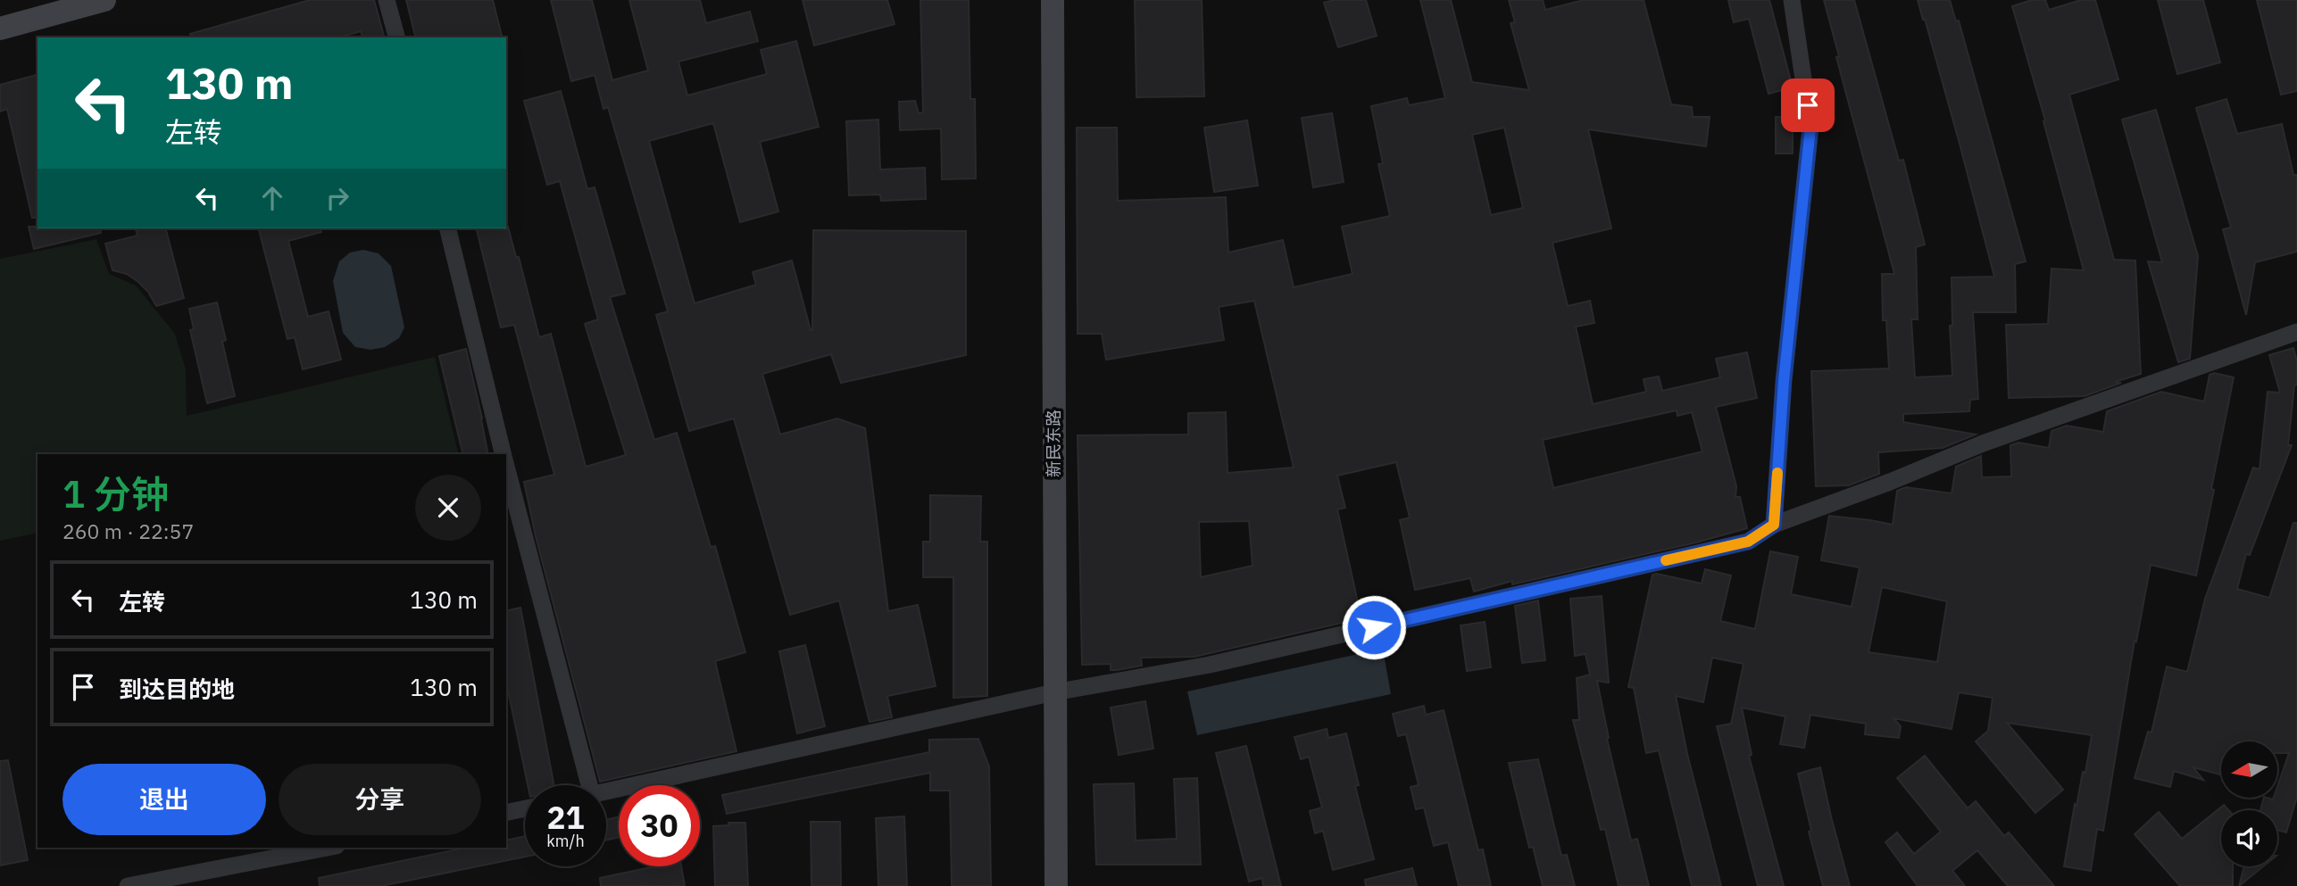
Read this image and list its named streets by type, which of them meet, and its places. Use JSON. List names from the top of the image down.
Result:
{
  "streets": {
    "street": ["新民东路"]
  },
  "north": "left",
  "page": {
    "turn": ["130 m", "左转"],
    "heading": ["1 分钟", "260 m · 22:57"],
    "list": [
      {
        "name": "左转",
        "value": "130 m"
      },
      {
        "name": "到达目的地",
        "value": "130 m"
      }
    ],
    "buttons": ["退出", "分享"],
    "speed": "21 km/h",
    "limit": "30"
  }
}
